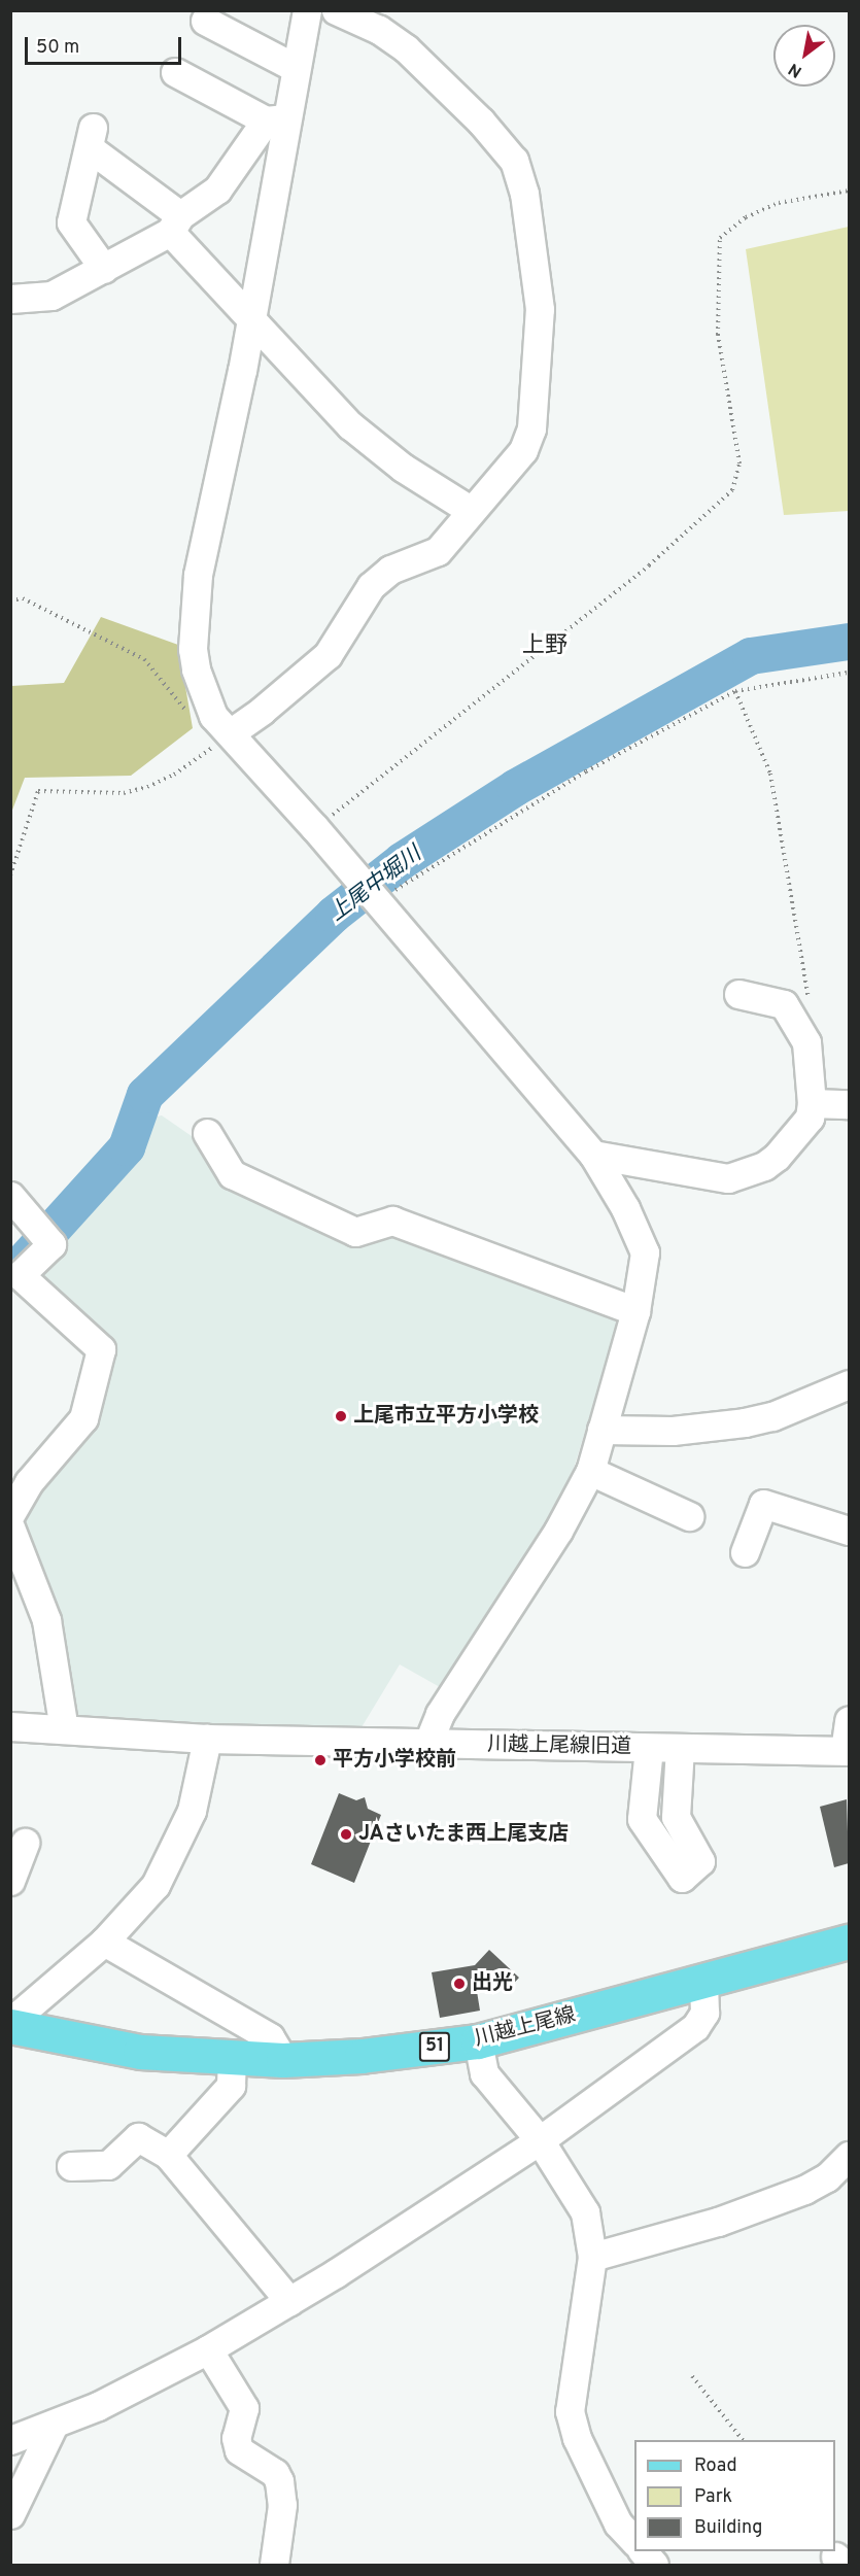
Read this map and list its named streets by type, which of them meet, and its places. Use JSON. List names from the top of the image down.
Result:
{
  "streets": {
    "main road": ["川越上尾線", "51"],
    "street": ["川越上尾線旧道"]
  },
  "districts": ["上野"],
  "water": ["上尾中堀川"],
  "places": [
    "上尾市立平方小学校",
    "平方小学校前",
    "JAさいたま西上尾支店",
    "出光"
  ],
  "legend": ["Road", "Park", "Building"],
  "scale_bar": "50 m",
  "north": "bottom left"
}
